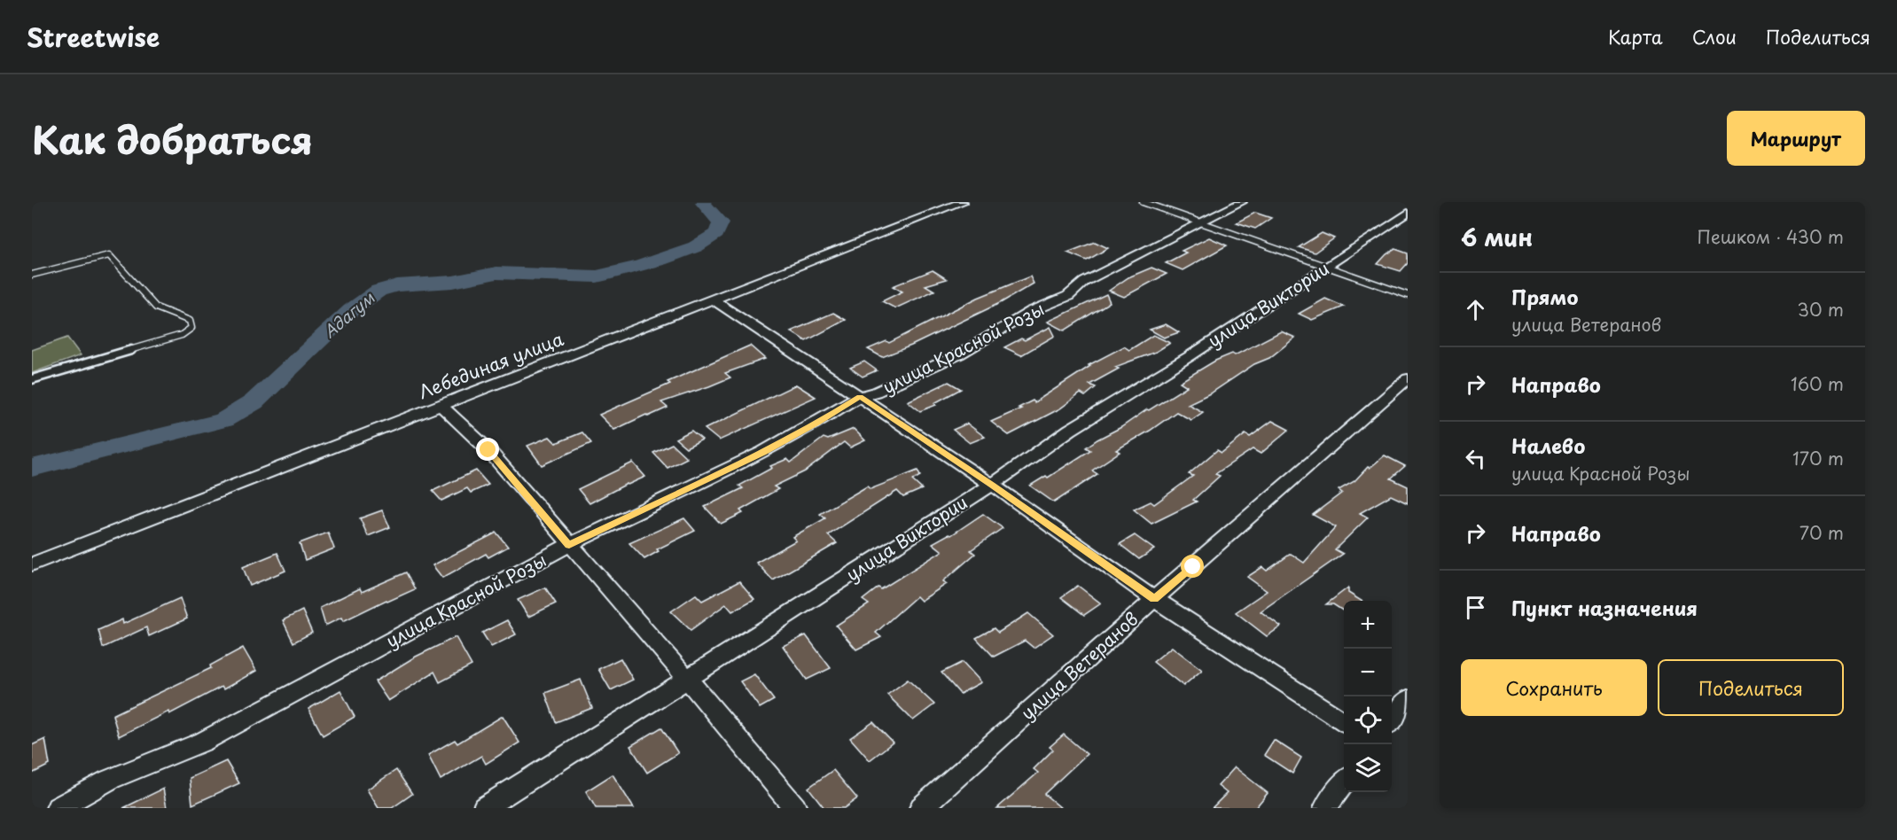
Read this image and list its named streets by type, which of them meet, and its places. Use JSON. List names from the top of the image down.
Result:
{
  "streets": {
    "street": [
      "улица Виктории",
      "улица Красной Розы",
      "Лебединая улица",
      "улица Ветеранов"
    ]
  },
  "water": ["Адагум"],
  "page": {
    "header": "Streetwise",
    "nav": ["Карта", "Слои", "Поделиться"],
    "title": "Как добраться",
    "buttons": [
      "Маршрут",
      ["Сохранить", "Поделиться"]
    ],
    "heading": ["6 мин", "Пешком · 430 m"],
    "list": [
      ["Прямо", "улица Ветеранов", "30 m"],
      ["Направо", "160 m"],
      ["Налево", "улица Красной Розы", "170 m"],
      ["Направо", "70 m"],
      "Пункт назначения"
    ],
    "map_buttons": ["+", "−"]
  }
}
